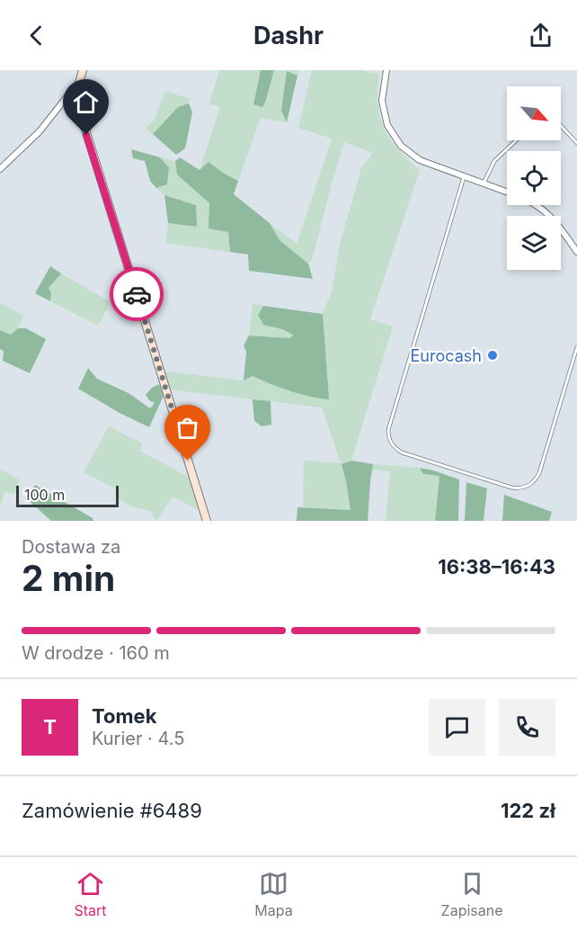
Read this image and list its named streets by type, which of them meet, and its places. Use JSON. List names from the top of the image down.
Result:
{
  "places": ["Eurocash"],
  "scale_bar": "100 m",
  "north": "bottom right",
  "page": {
    "header": "Dashr",
    "scale": "100 m",
    "heading": ["2 min", "Dostawa za", "16:38–16:43"],
    "panel": [
      "Tomek",
      "Kurier · 4.5",
      "Zamówienie #6489",
      "122 zł"
    ],
    "bar": "W drodze · 160 m",
    "round": "T",
    "tabs": ["Start", "Mapa", "Zapisane"]
  }
}
